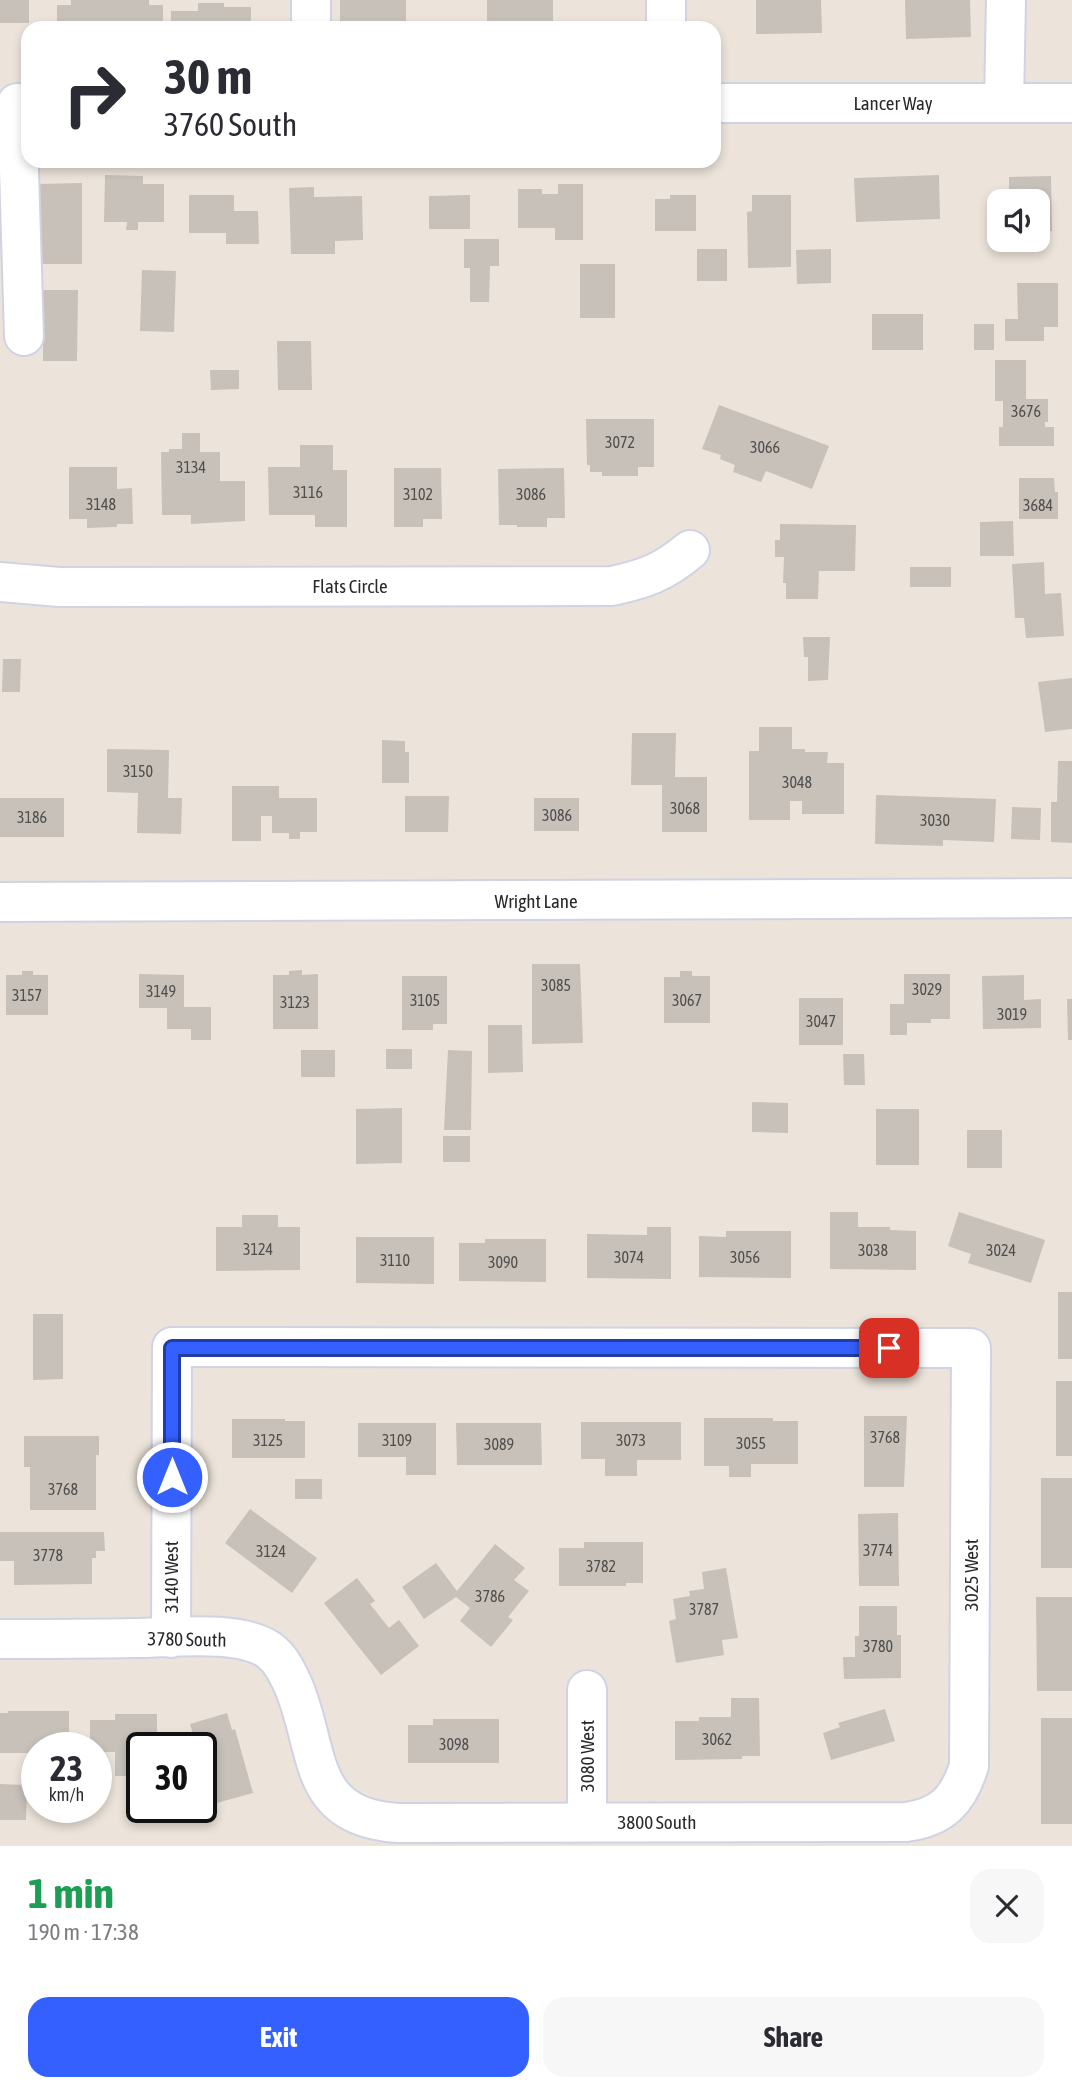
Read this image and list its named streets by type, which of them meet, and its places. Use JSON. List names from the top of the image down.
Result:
{
  "streets": {
    "street": [
      "Lancer Way",
      "Flats Circle",
      "Wright Lane",
      "3025 West",
      "3140 West",
      "3780 South",
      "3080 West",
      "3800 South"
    ]
  },
  "crossings": [
    ["3025 West", "3140 West"],
    ["3025 West", "3800 South"],
    ["3140 West", "3780 South"],
    ["3780 South", "3800 South"],
    ["3080 West", "3800 South"]
  ],
  "house_numbers": [
    "3676",
    "3072",
    "3066",
    "3134",
    "3116",
    "3102",
    "3086",
    "3148",
    "3684",
    "3150",
    "3048",
    "3068",
    "3086",
    "3186",
    "3030",
    "3085",
    "3029",
    "3149",
    "3157",
    "3105",
    "3067",
    "3123",
    "3019",
    "3047",
    "3124",
    "3038",
    "3024",
    "3074",
    "3056",
    "3110",
    "3090",
    "3768",
    "3125",
    "3109",
    "3073",
    "3055",
    "3089",
    "3768",
    "3774",
    "3124",
    "3778",
    "3782",
    "3786",
    "3787",
    "3780",
    "3062",
    "3098"
  ],
  "page": {
    "turn": ["30 m", "3760 South"],
    "speed": "23 km/h",
    "limit": "30",
    "heading": ["1 min", "190 m · 17:38"],
    "buttons": ["Exit", "Share"]
  }
}
